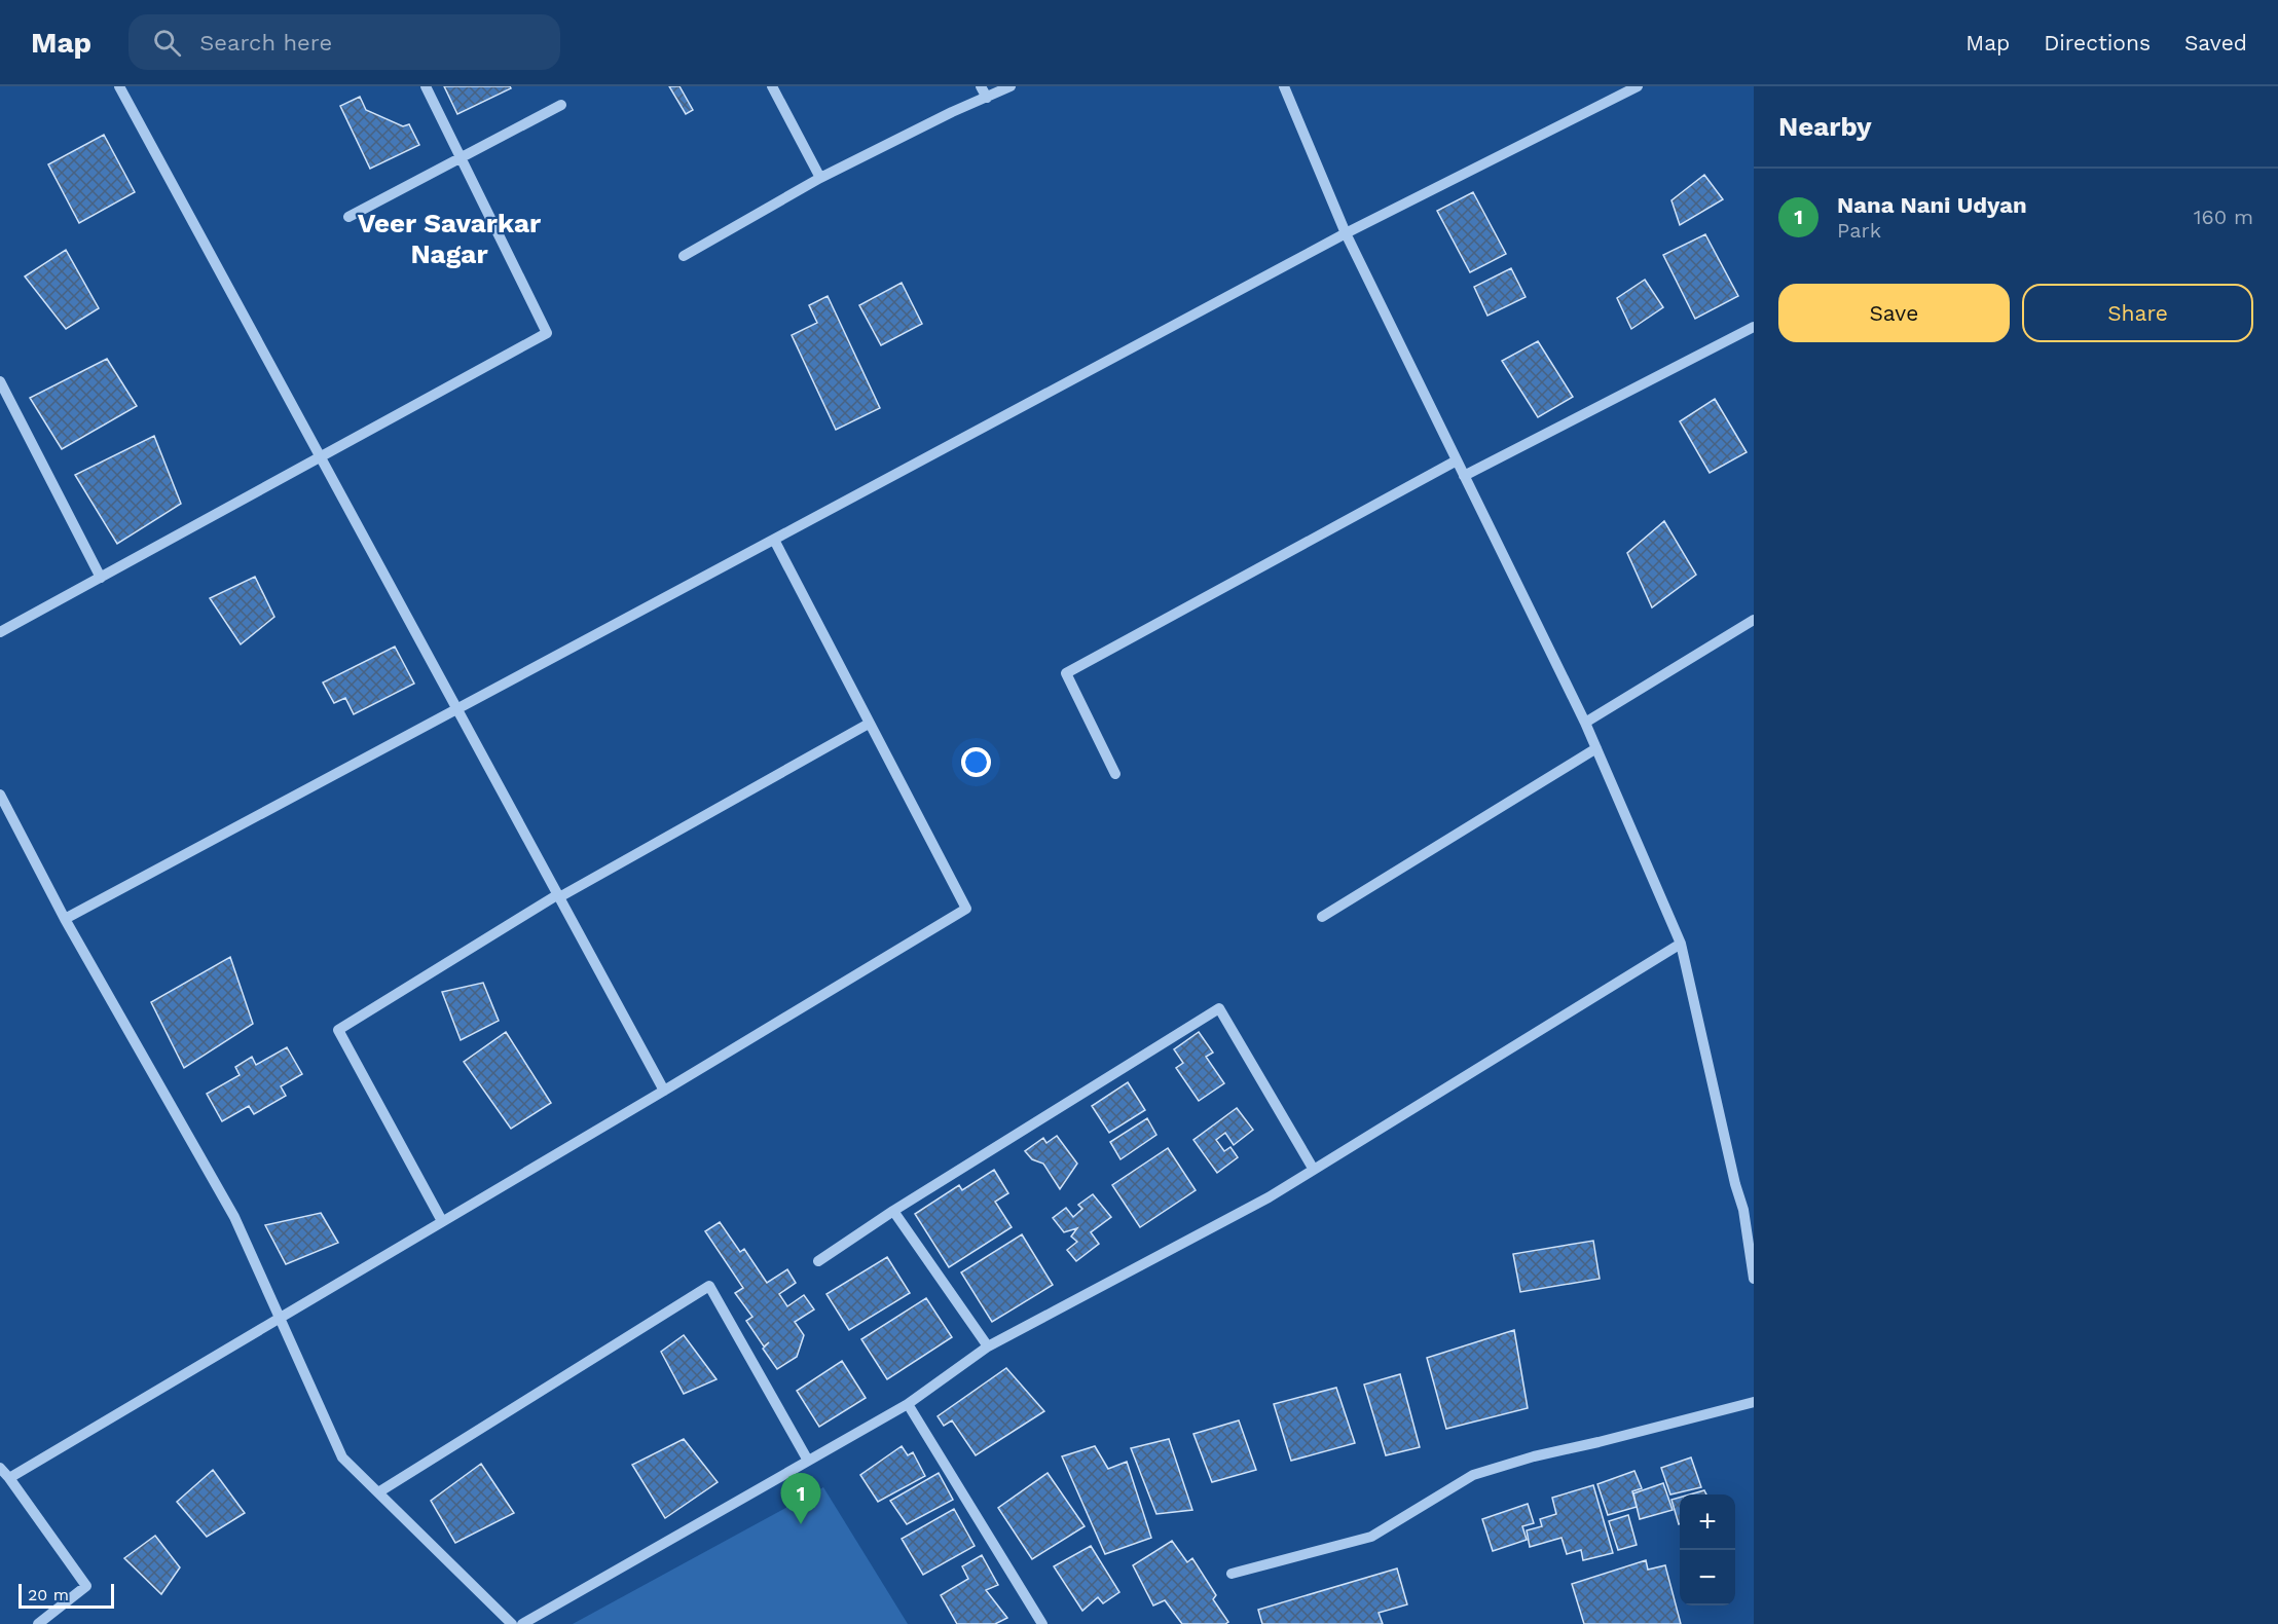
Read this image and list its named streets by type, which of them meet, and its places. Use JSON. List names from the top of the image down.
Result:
{
  "districts": ["Veer Savarkar Nagar"],
  "scale_bar": "20 m",
  "page": {
    "header": "Map",
    "search": "Search here",
    "nav": ["Map", "Directions", "Saved"],
    "heading": "Nearby",
    "list": [
      {
        "mark": "1",
        "name": "Nana Nani Udyan",
        "note": "Park",
        "value": "160 m"
      }
    ],
    "buttons": ["Save", "Share"],
    "pins": "1",
    "map_buttons": ["+", "−"],
    "scale": "20 m"
  }
}
